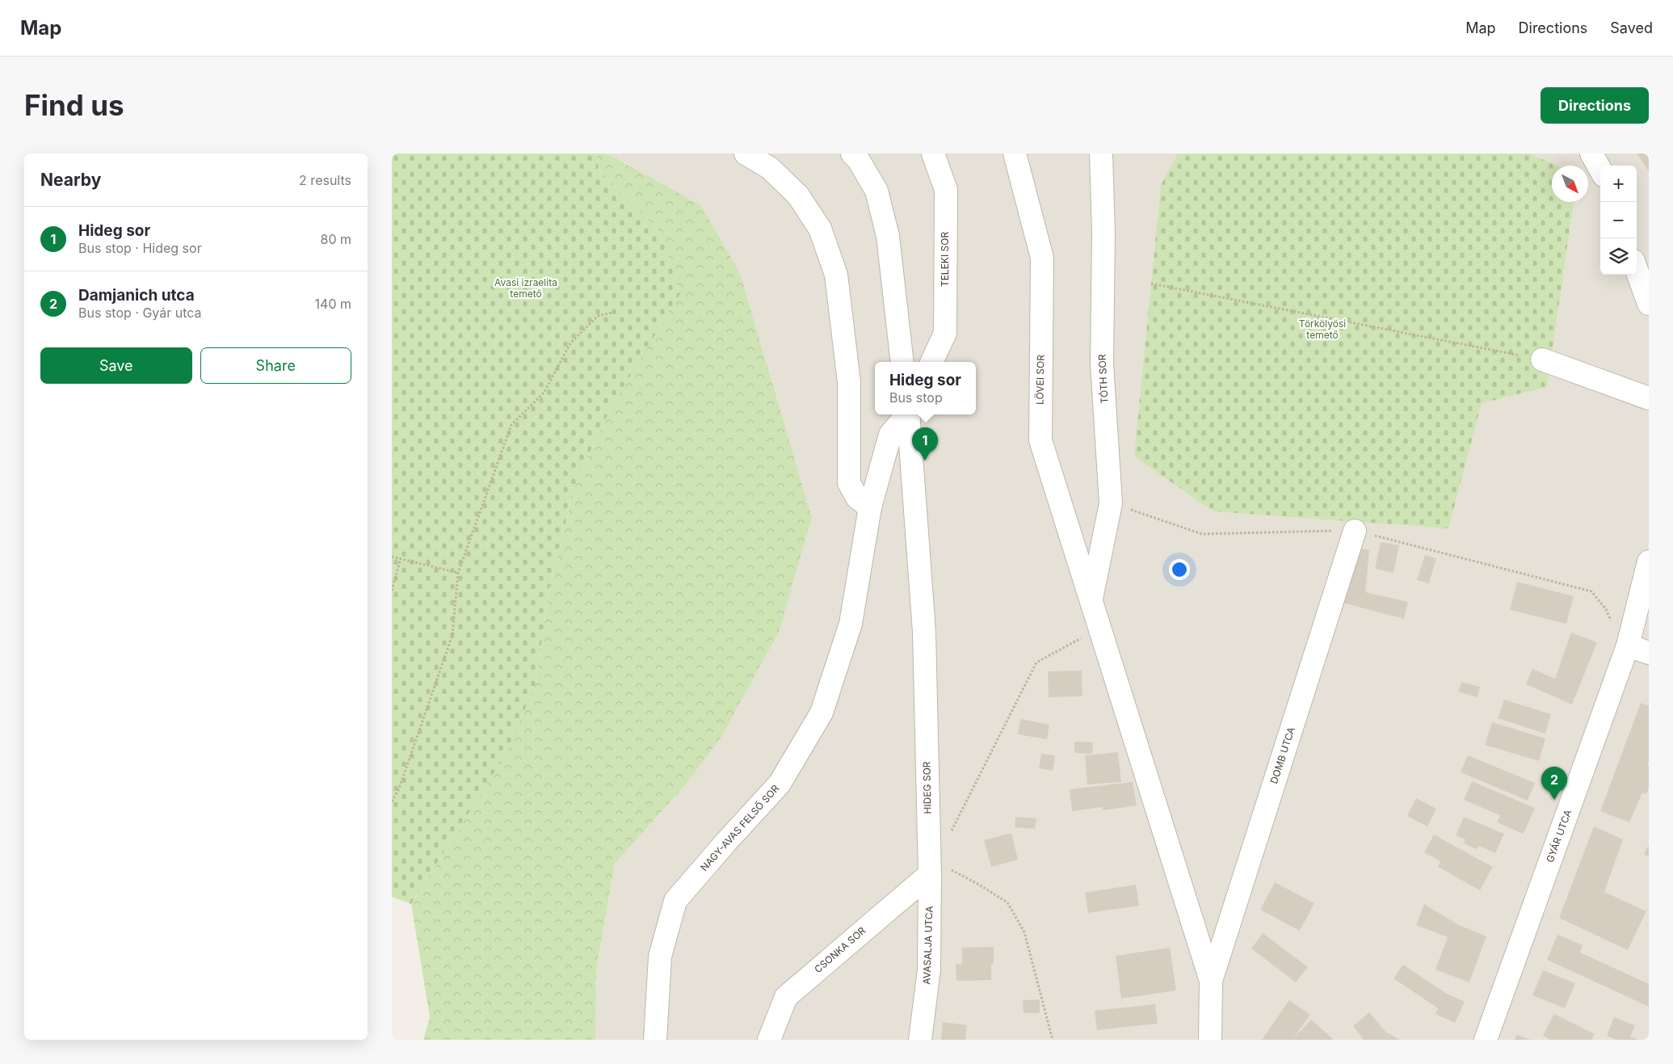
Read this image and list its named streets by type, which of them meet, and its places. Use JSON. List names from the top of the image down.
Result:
{
  "streets": {
    "street": [
      "TELEKI SOR",
      "TÓTH SOR",
      "LÖVEI SOR",
      "DOMB UTCA",
      "HIDEG SOR",
      "NAGY-AVAS FELSŐ SOR",
      "GYÁR UTCA",
      "AVASALJA UTCA",
      "CSONKA SOR"
    ]
  },
  "crossings": [
    ["TÓTH SOR", "LÖVEI SOR"],
    ["TÓTH SOR", "DOMB UTCA"],
    ["LÖVEI SOR", "DOMB UTCA"],
    ["HIDEG SOR", "AVASALJA UTCA"],
    ["HIDEG SOR", "CSONKA SOR"],
    ["AVASALJA UTCA", "CSONKA SOR"]
  ],
  "parks": ["Avasi izraelita temető", "Törkölyösi temető"],
  "north": "bottom right",
  "page": {
    "header": "Map",
    "nav": ["Map", "Directions", "Saved"],
    "buttons": [
      "Directions",
      ["Save", "Share"]
    ],
    "title": "Find us",
    "heading": ["Nearby", "2 results"],
    "map_buttons": ["+", "−"],
    "list": [
      {
        "mark": "1",
        "name": "Hideg sor",
        "note": "Bus stop · Hideg sor",
        "value": "80 m"
      },
      {
        "mark": "2",
        "name": "Damjanich utca",
        "note": "Bus stop · Gyár utca",
        "value": "140 m"
      }
    ],
    "popup": ["Hideg sor", "Bus stop"],
    "pins": ["1", "2"]
  }
}
